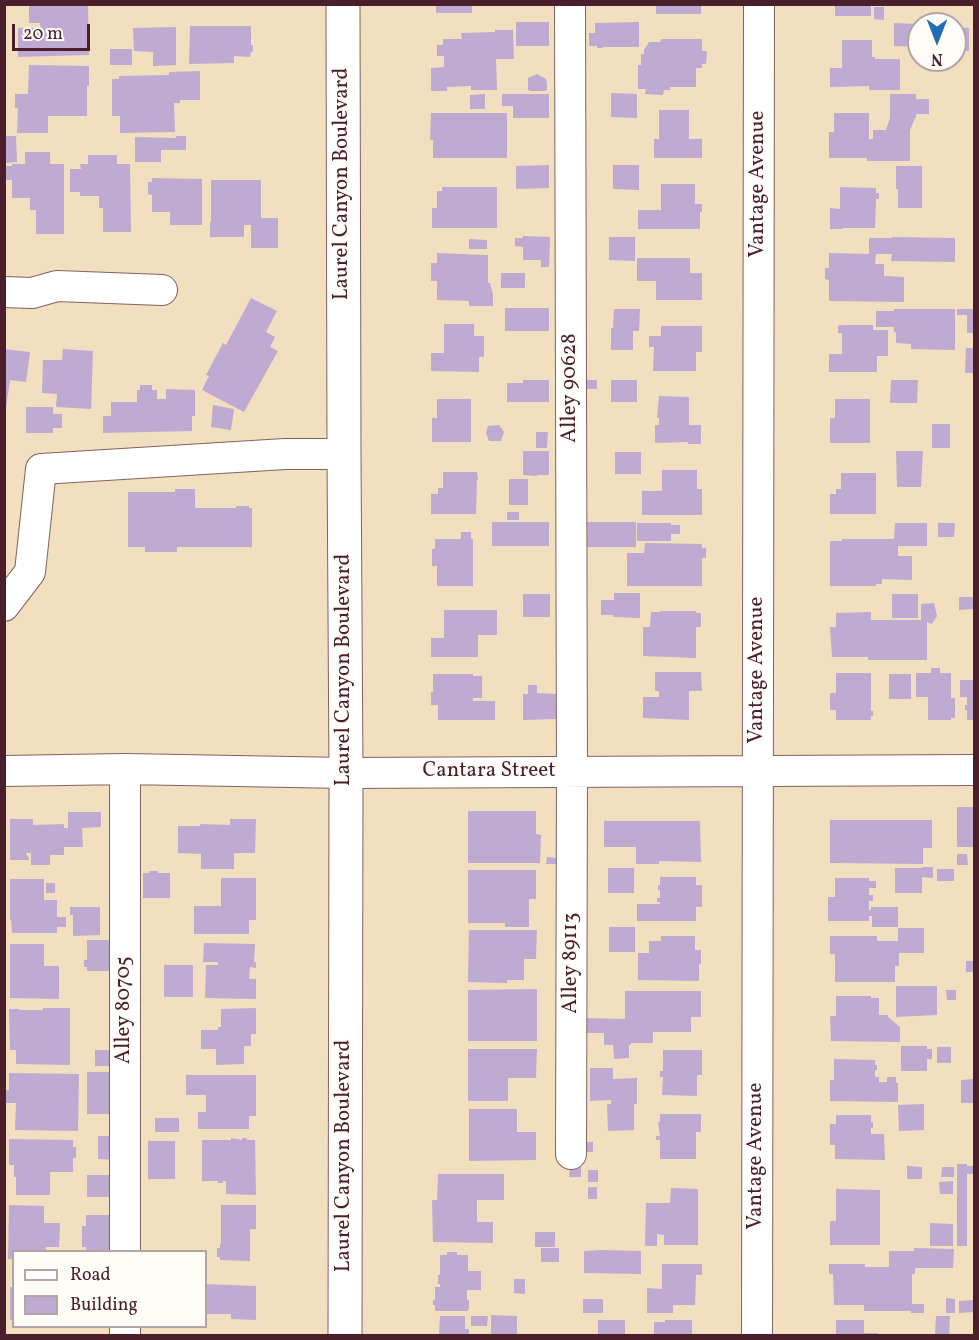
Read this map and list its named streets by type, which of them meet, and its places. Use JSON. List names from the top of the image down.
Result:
{
  "streets": {
    "main road": ["Laurel Canyon Boulevard"],
    "street": [
      "Vantage Avenue",
      "Alley 90628",
      "Cantara Street",
      "Alley 89113",
      "Alley 80705"
    ]
  },
  "crossings": [
    ["Laurel Canyon Boulevard", "Cantara Street"],
    ["Vantage Avenue", "Cantara Street"],
    ["Alley 90628", "Cantara Street"],
    ["Alley 90628", "Alley 89113"],
    ["Cantara Street", "Alley 89113"],
    ["Cantara Street", "Alley 80705"]
  ],
  "legend": ["Road", "Building"],
  "scale_bar": "20 m",
  "north": "bottom"
}
